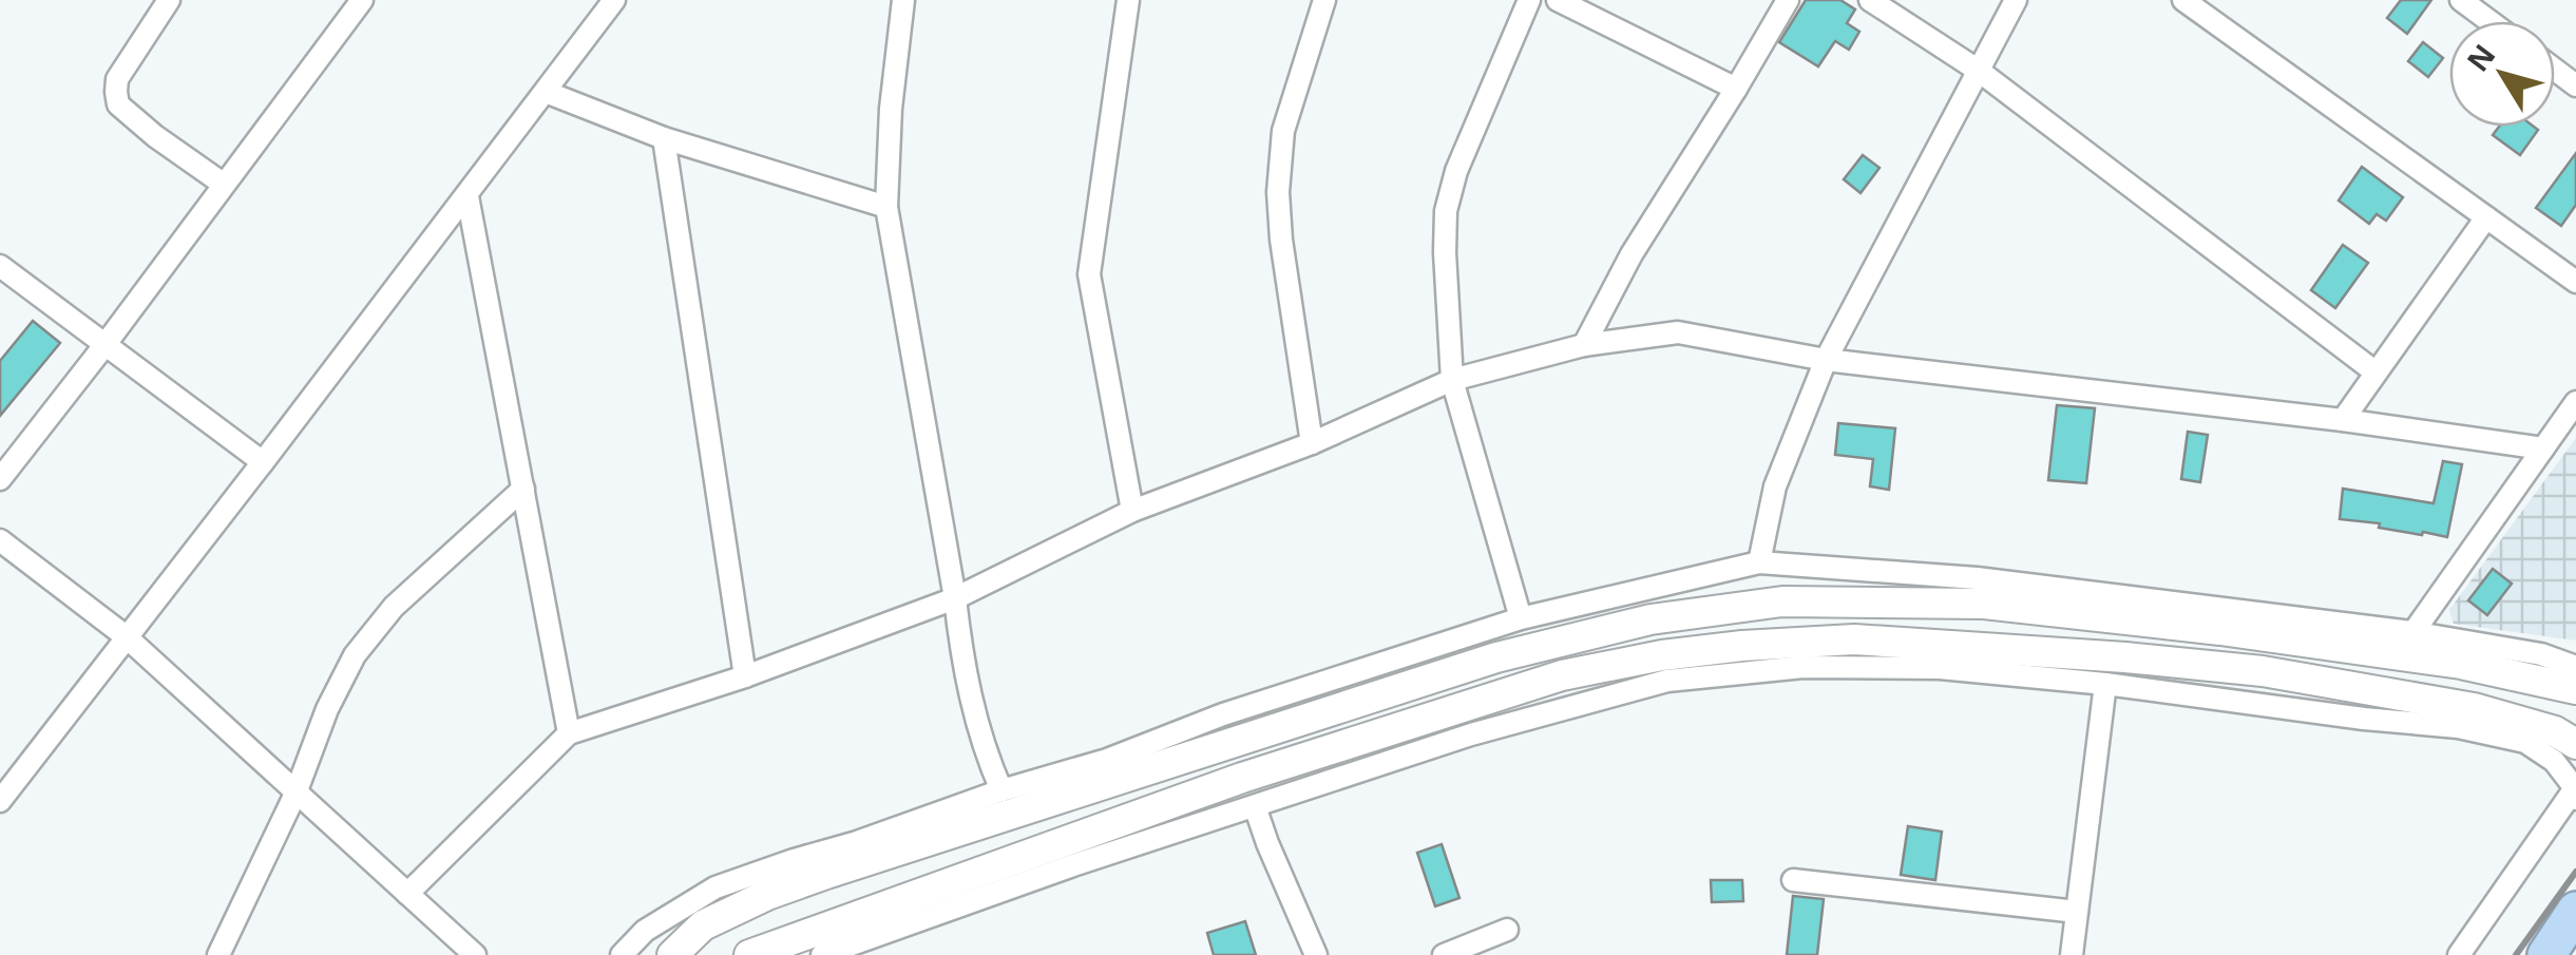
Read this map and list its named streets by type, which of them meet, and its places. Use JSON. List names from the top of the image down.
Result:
{
  "north": "top left"
}
